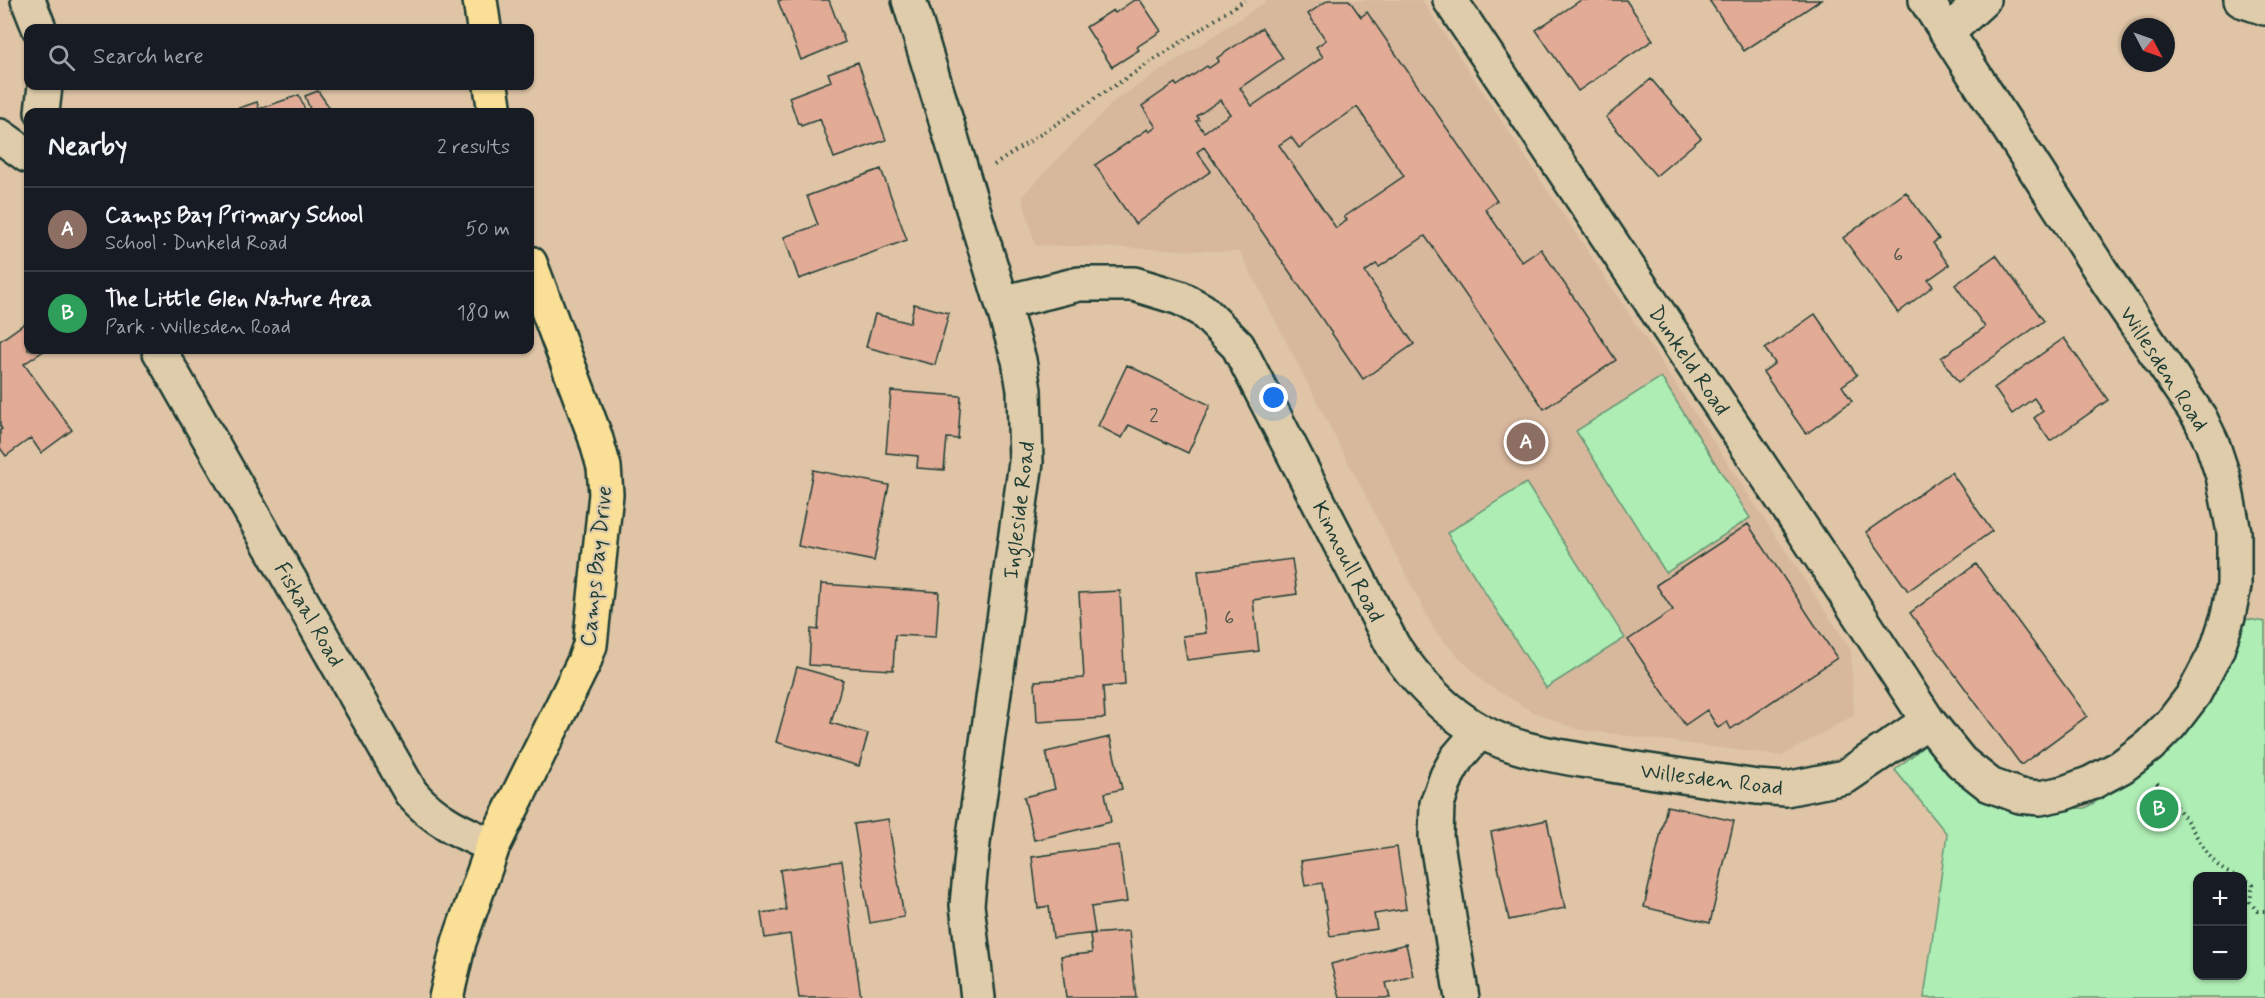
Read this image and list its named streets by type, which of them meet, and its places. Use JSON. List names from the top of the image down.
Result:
{
  "streets": {
    "main road": ["Camps Bay Drive"],
    "street": [
      "Dunkeld Road",
      "Willesden Road",
      "Ingleside Road",
      "Kinnoull Road",
      "Fiskaal Road"
    ]
  },
  "crossings": [
    ["Dunkeld Road", "Willesden Road"],
    ["Willesden Road", "Kinnoull Road"],
    ["Ingleside Road", "Kinnoull Road"],
    ["Camps Bay Drive", "Fiskaal Road"]
  ],
  "house_numbers": ["6", "2", "6"],
  "north": "bottom right",
  "page": {
    "search": "Search here",
    "heading": ["Nearby", "2 results"],
    "list": [
      {
        "mark": "A",
        "name": "Camps Bay Primary School",
        "note": "School · Dunkeld Road",
        "value": "50 m"
      },
      {
        "mark": "B",
        "name": "The Little Glen Nature Area",
        "note": "Park · Willesden Road",
        "value": "180 m"
      }
    ],
    "pins": ["A", "B"],
    "map_buttons": ["+", "−"]
  }
}
